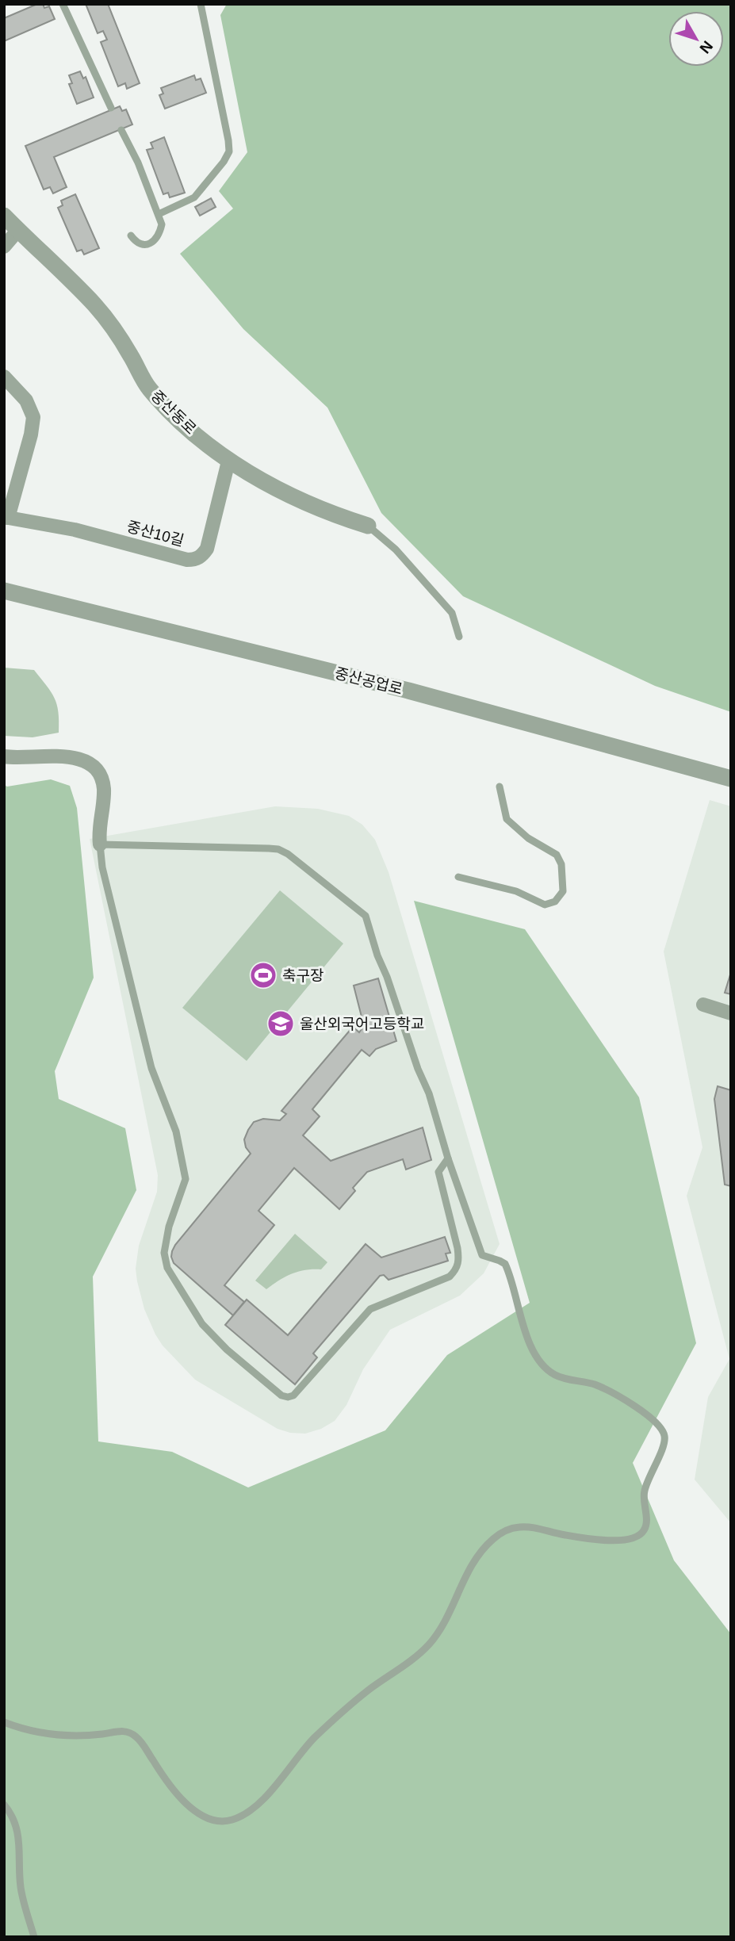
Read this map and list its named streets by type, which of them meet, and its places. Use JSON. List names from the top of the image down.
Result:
{
  "streets": {
    "street": ["중산동로", "중산10길", "중산공업로"]
  },
  "crossings": [
    ["중산동로", "중산10길"]
  ],
  "places": {
    "sports": ["축구장"],
    "school or university": ["울산외국어고등학교"]
  },
  "north": "bottom right"
}
